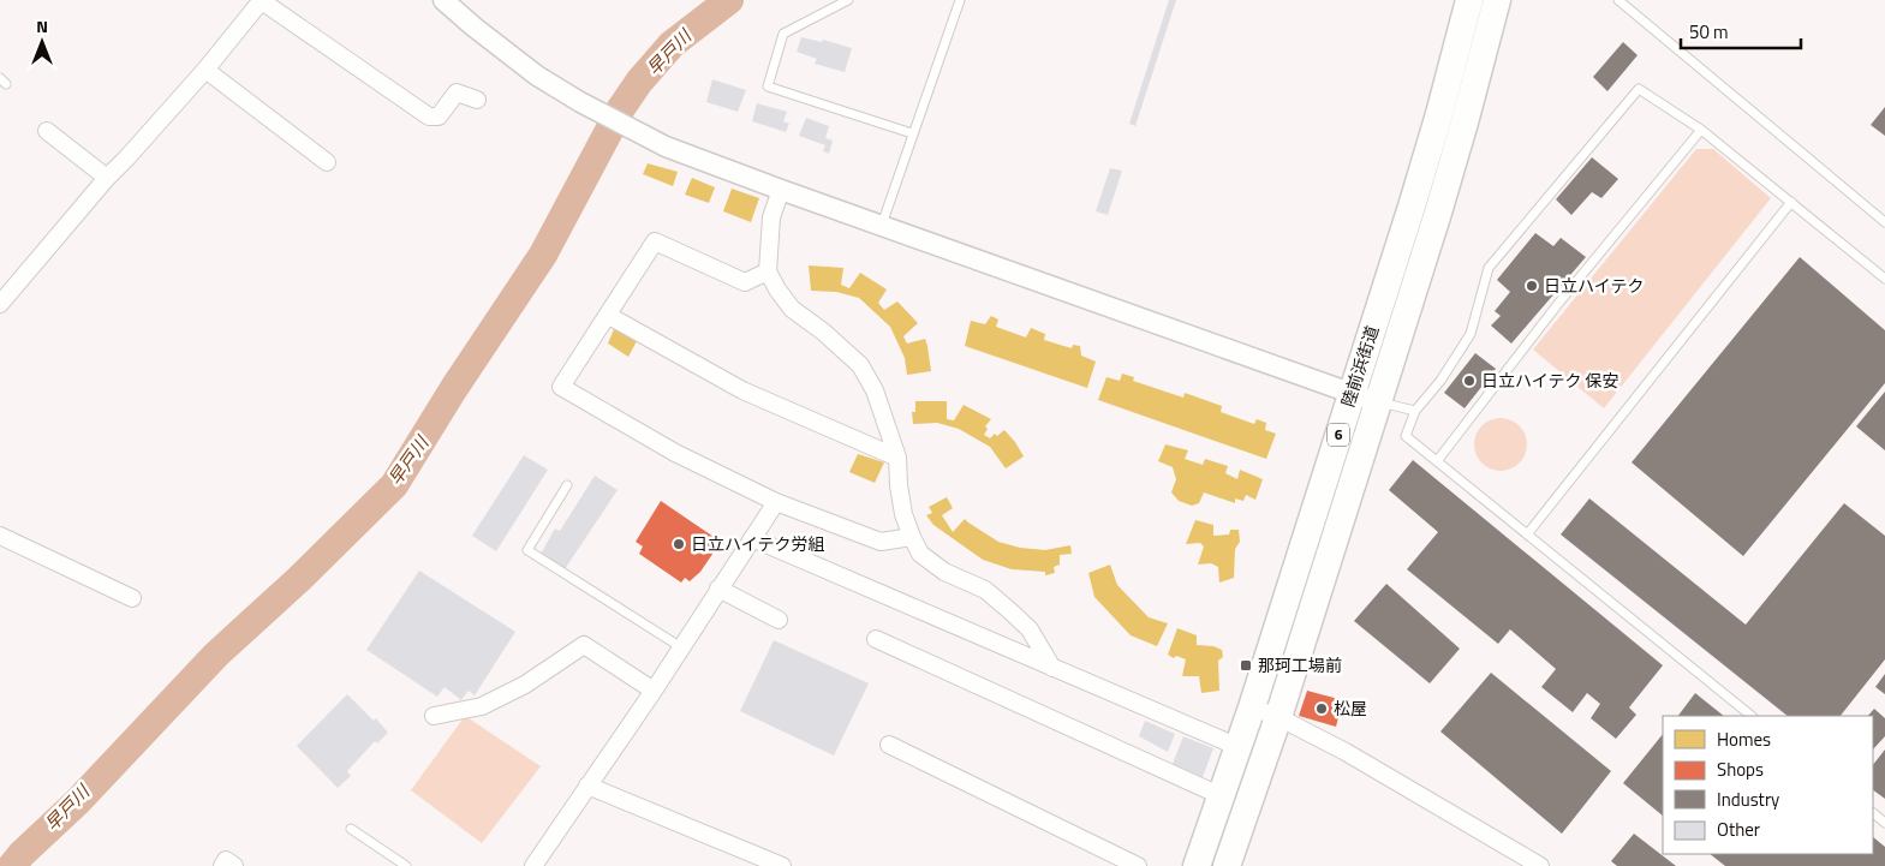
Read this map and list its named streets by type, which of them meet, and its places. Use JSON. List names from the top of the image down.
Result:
{
  "streets": {
    "highway": ["陸前浜街道", "6"]
  },
  "water": ["早戸川"],
  "places": {
    "other": [
      "日立ハイテク",
      "日立ハイテク 保安",
      "日立ハイテク労組",
      "松屋"
    ],
    "transit": ["那珂工場前"]
  },
  "legend": [
    "Homes",
    "Shops",
    "Industry",
    "Other"
  ],
  "scale_bar": "50 m",
  "north": "top"
}
